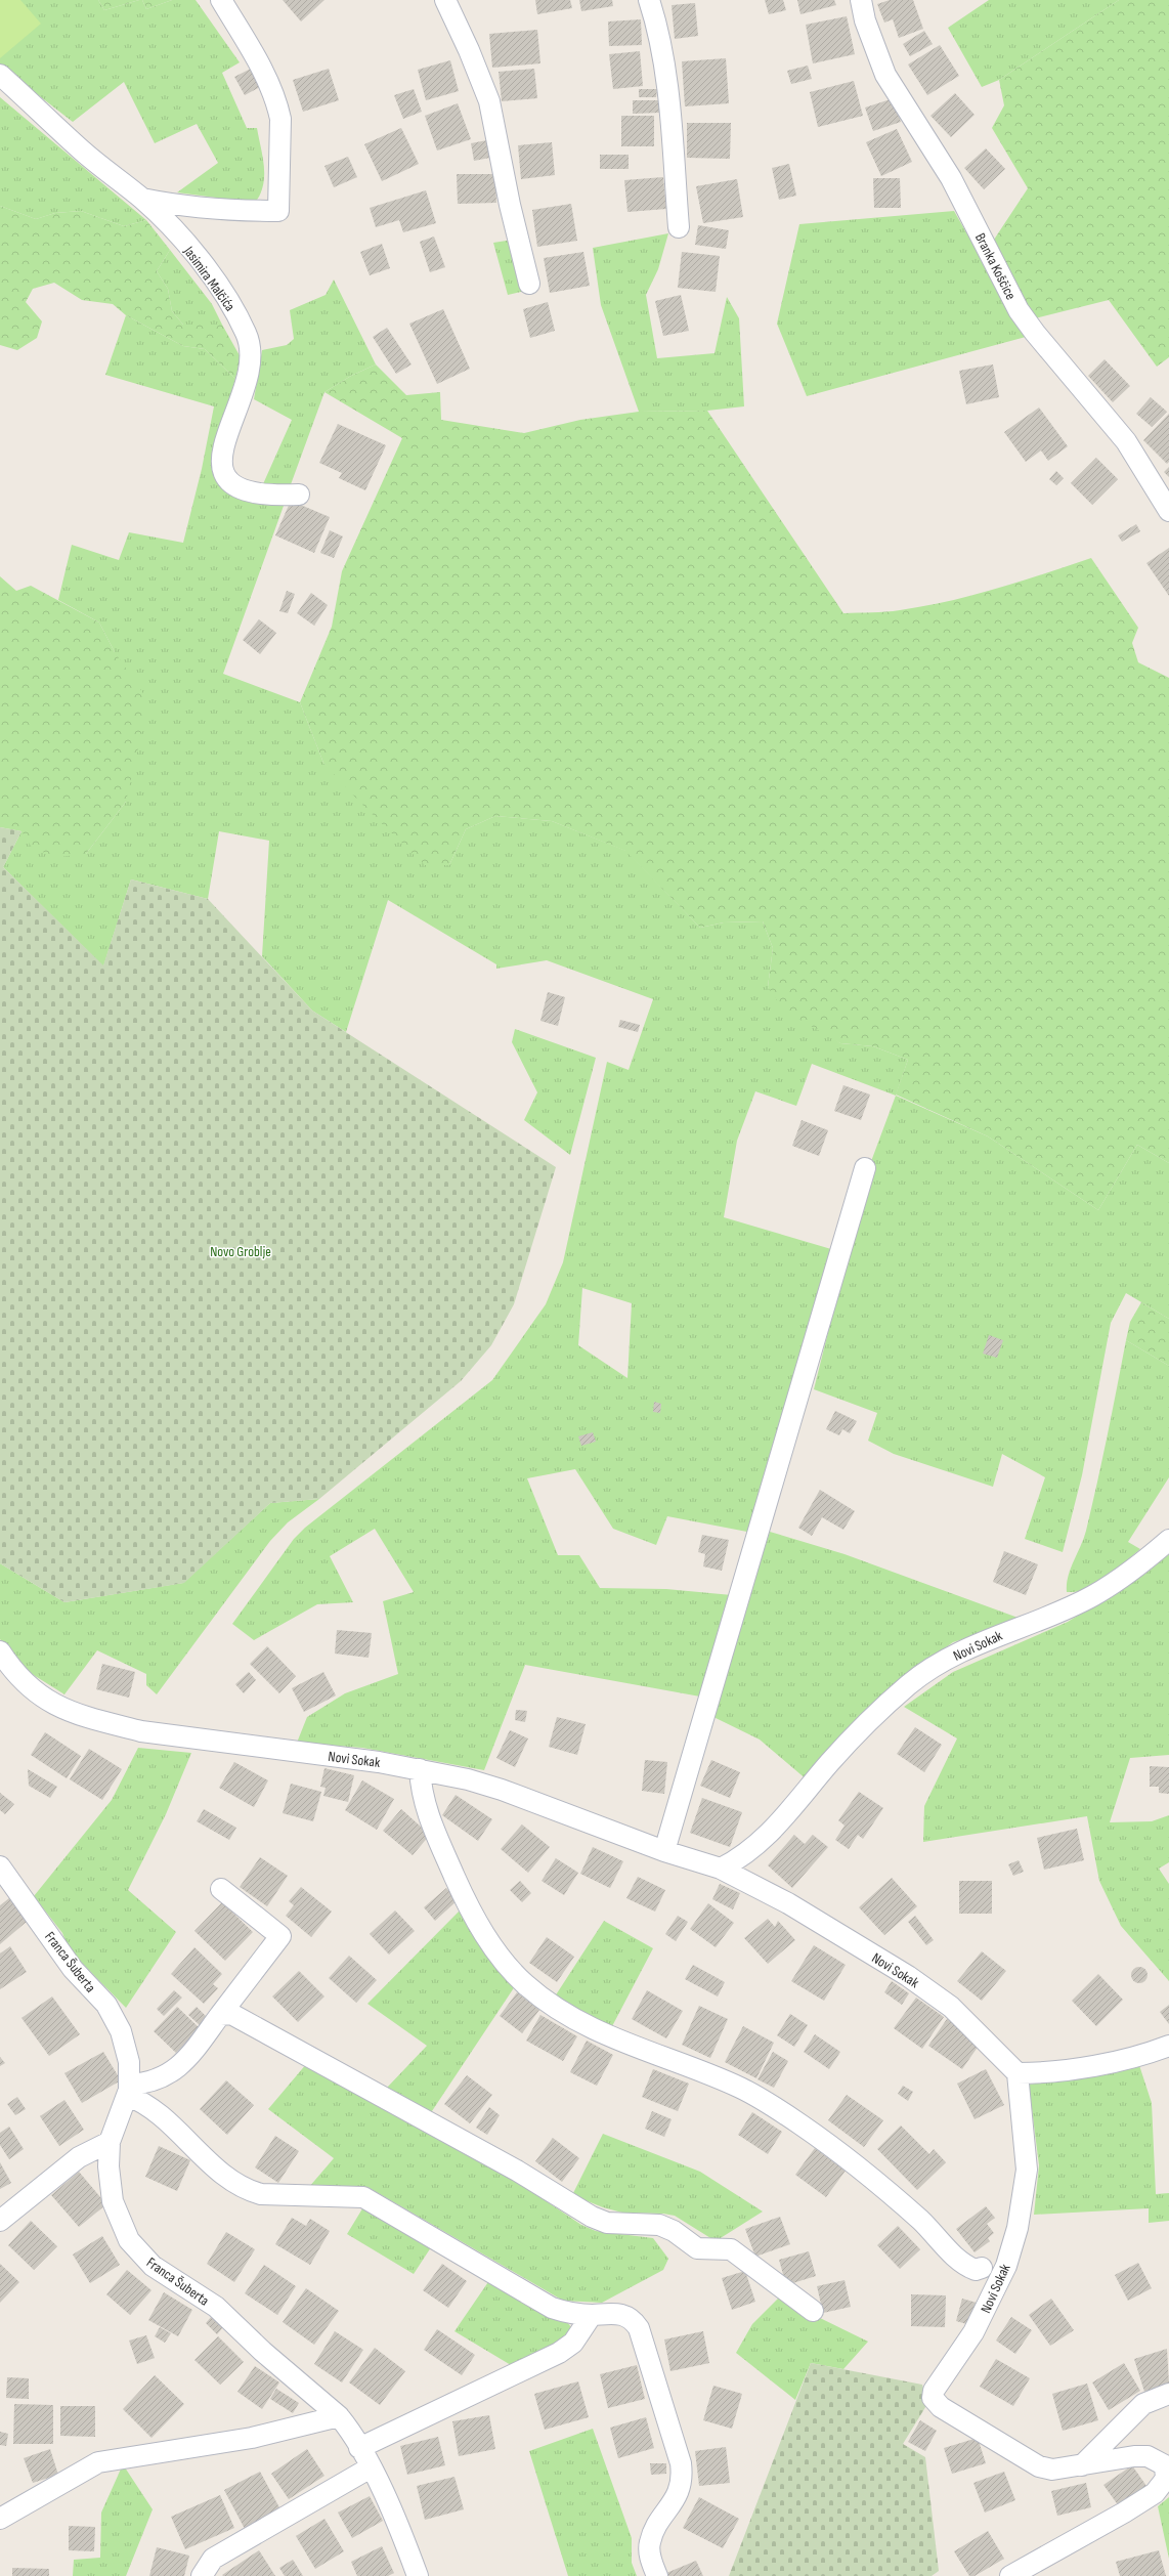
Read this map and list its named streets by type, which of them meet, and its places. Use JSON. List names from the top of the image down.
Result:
{
  "streets": {
    "street": [
      "Branka Koščice",
      "Jasimira Malčića",
      "Novi Sokak",
      "Franca Šuberta"
    ]
  },
  "parks": ["Novo Groblje"]
}
